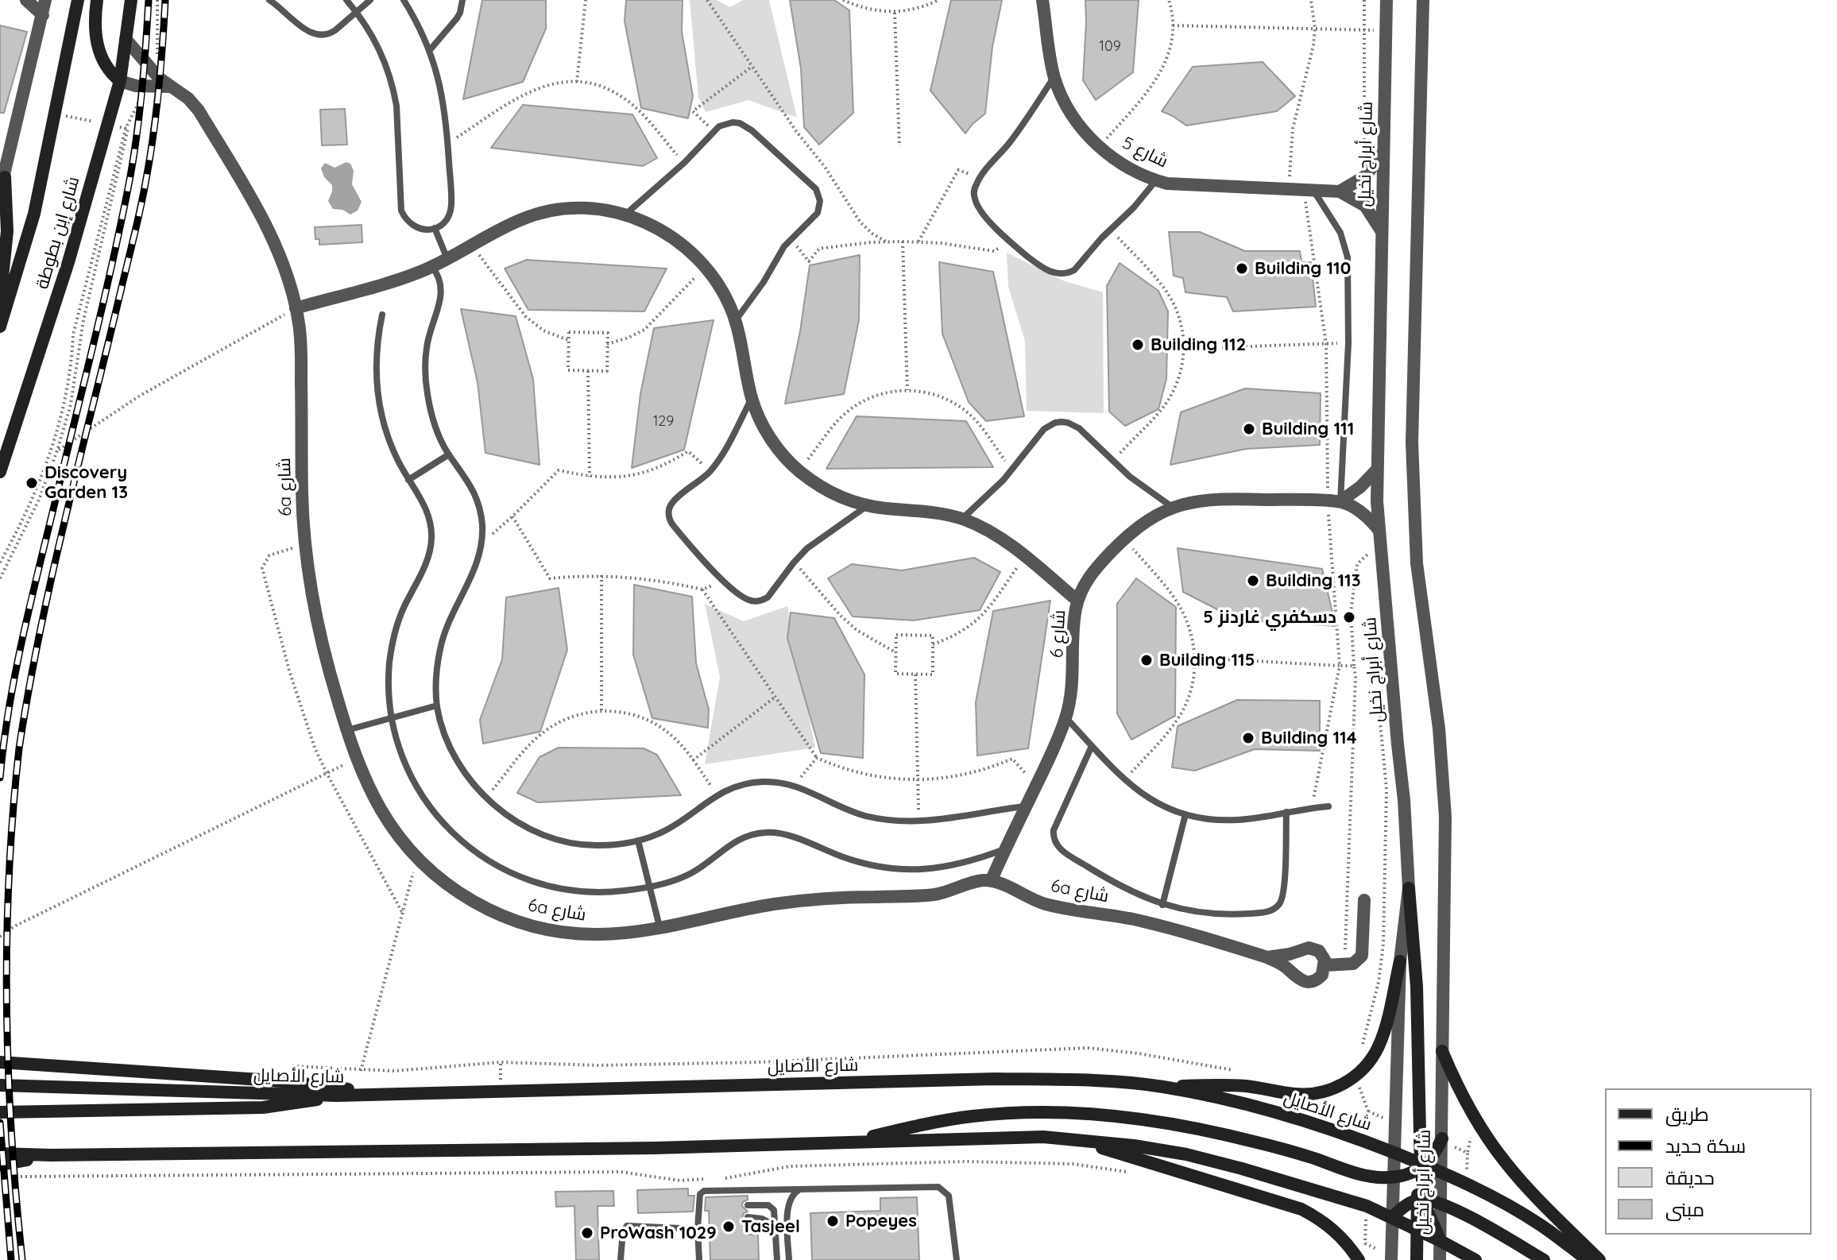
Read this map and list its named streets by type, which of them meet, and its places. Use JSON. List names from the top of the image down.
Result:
{
  "streets": {
    "main road": ["شارع إبن بطوطة", "شارع الأصايل"],
    "street": [
      "شارع 5",
      "شارع أبراج نخيل",
      "6a شارع",
      "شارع 6"
    ]
  },
  "crossings": [
    ["شارع 5", "شارع أبراج نخيل"],
    ["شارع أبراج نخيل", "شارع الأصايل"],
    ["شارع إبن بطوطة", "6a شارع"],
    ["6a شارع", "شارع 6"]
  ],
  "places": [
    "Building 110",
    "Building 112",
    "Building 111",
    "Discovery Garden 13",
    "Building 113",
    "دسكفري غاردنز 5",
    "Building 115",
    "Building 114",
    "Popeyes",
    "Tasjeel",
    "ProWash 1029"
  ],
  "house_numbers": ["109", "129"],
  "legend": [
    "طريق",
    "سكة حديد",
    "حديقة",
    "مبنى"
  ]
}
